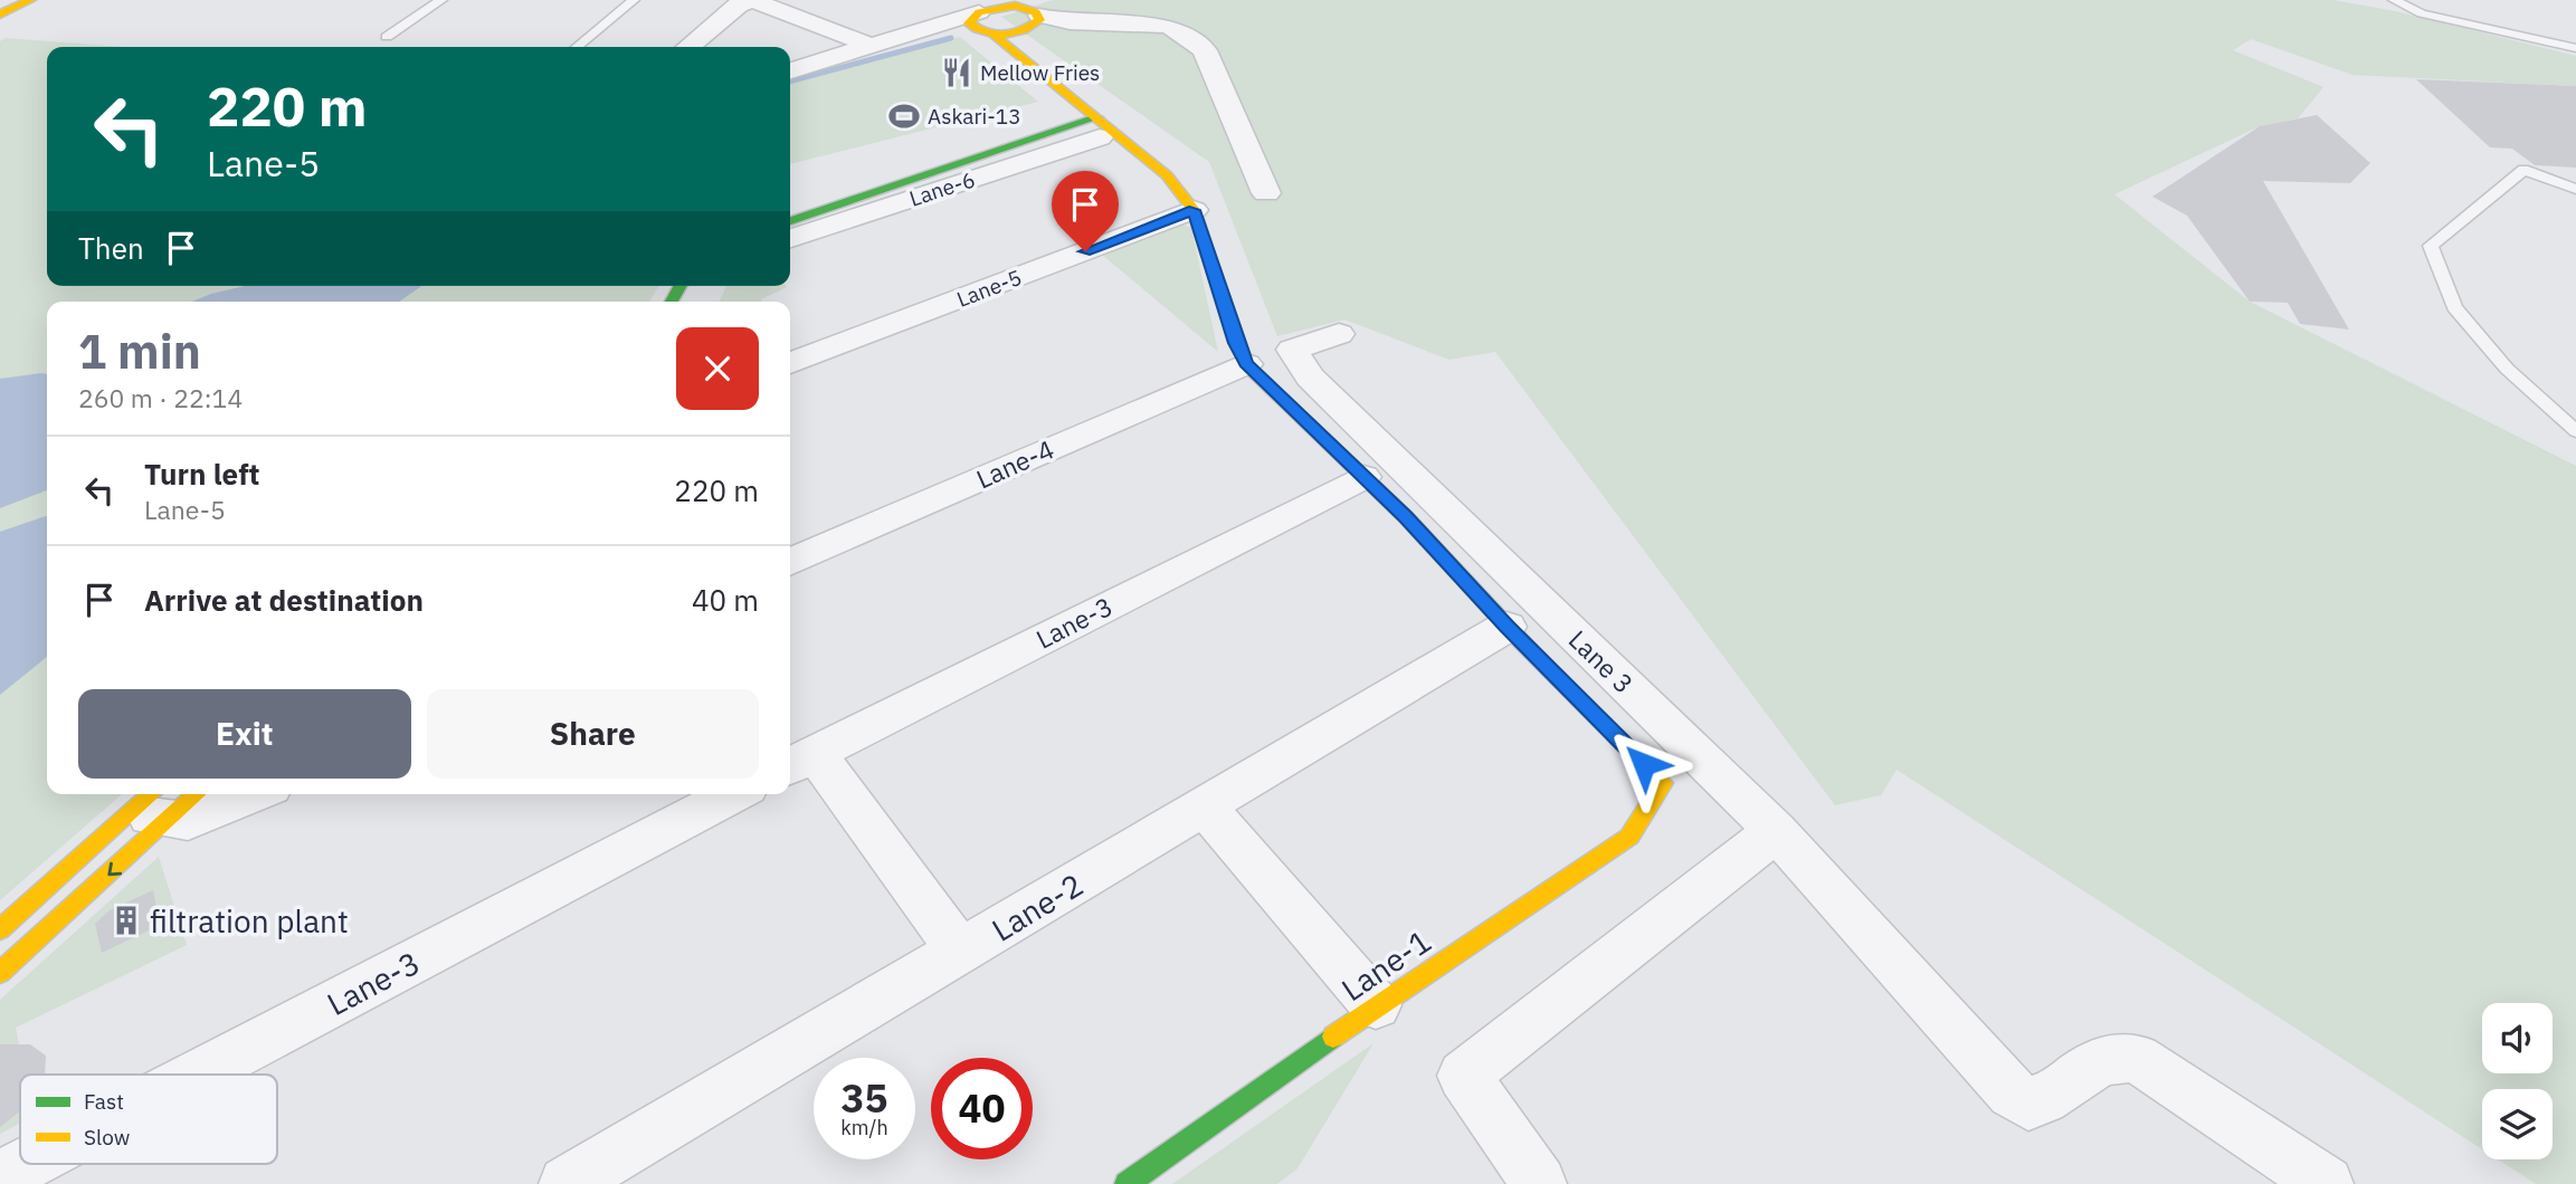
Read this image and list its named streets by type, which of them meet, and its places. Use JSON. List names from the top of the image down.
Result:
{
  "streets": {
    "street": [
      "Lane-6",
      "Lane-5",
      "Lane-4",
      "Lane-3",
      "Lane 3",
      "Lane-2",
      "Lane-1"
    ]
  },
  "crossings": [
    ["Lane-2", "Lane-1"]
  ],
  "places": {
    "restaurant": ["Mellow Fries"],
    "sports": ["Askari-13"],
    "building": ["filtration plant"]
  },
  "legend": ["Fast", "Slow"],
  "page": {
    "turn": ["220 m", "Lane-5"],
    "then": "Then",
    "heading": ["1 min", "260 m · 22:14"],
    "list": [
      {
        "name": "Turn left",
        "note": "Lane-5",
        "value": "220 m"
      },
      {
        "name": "Arrive at destination",
        "value": "40 m"
      }
    ],
    "buttons": ["Exit", "Share"],
    "speed": "35 km/h",
    "limit": "40"
  }
}
